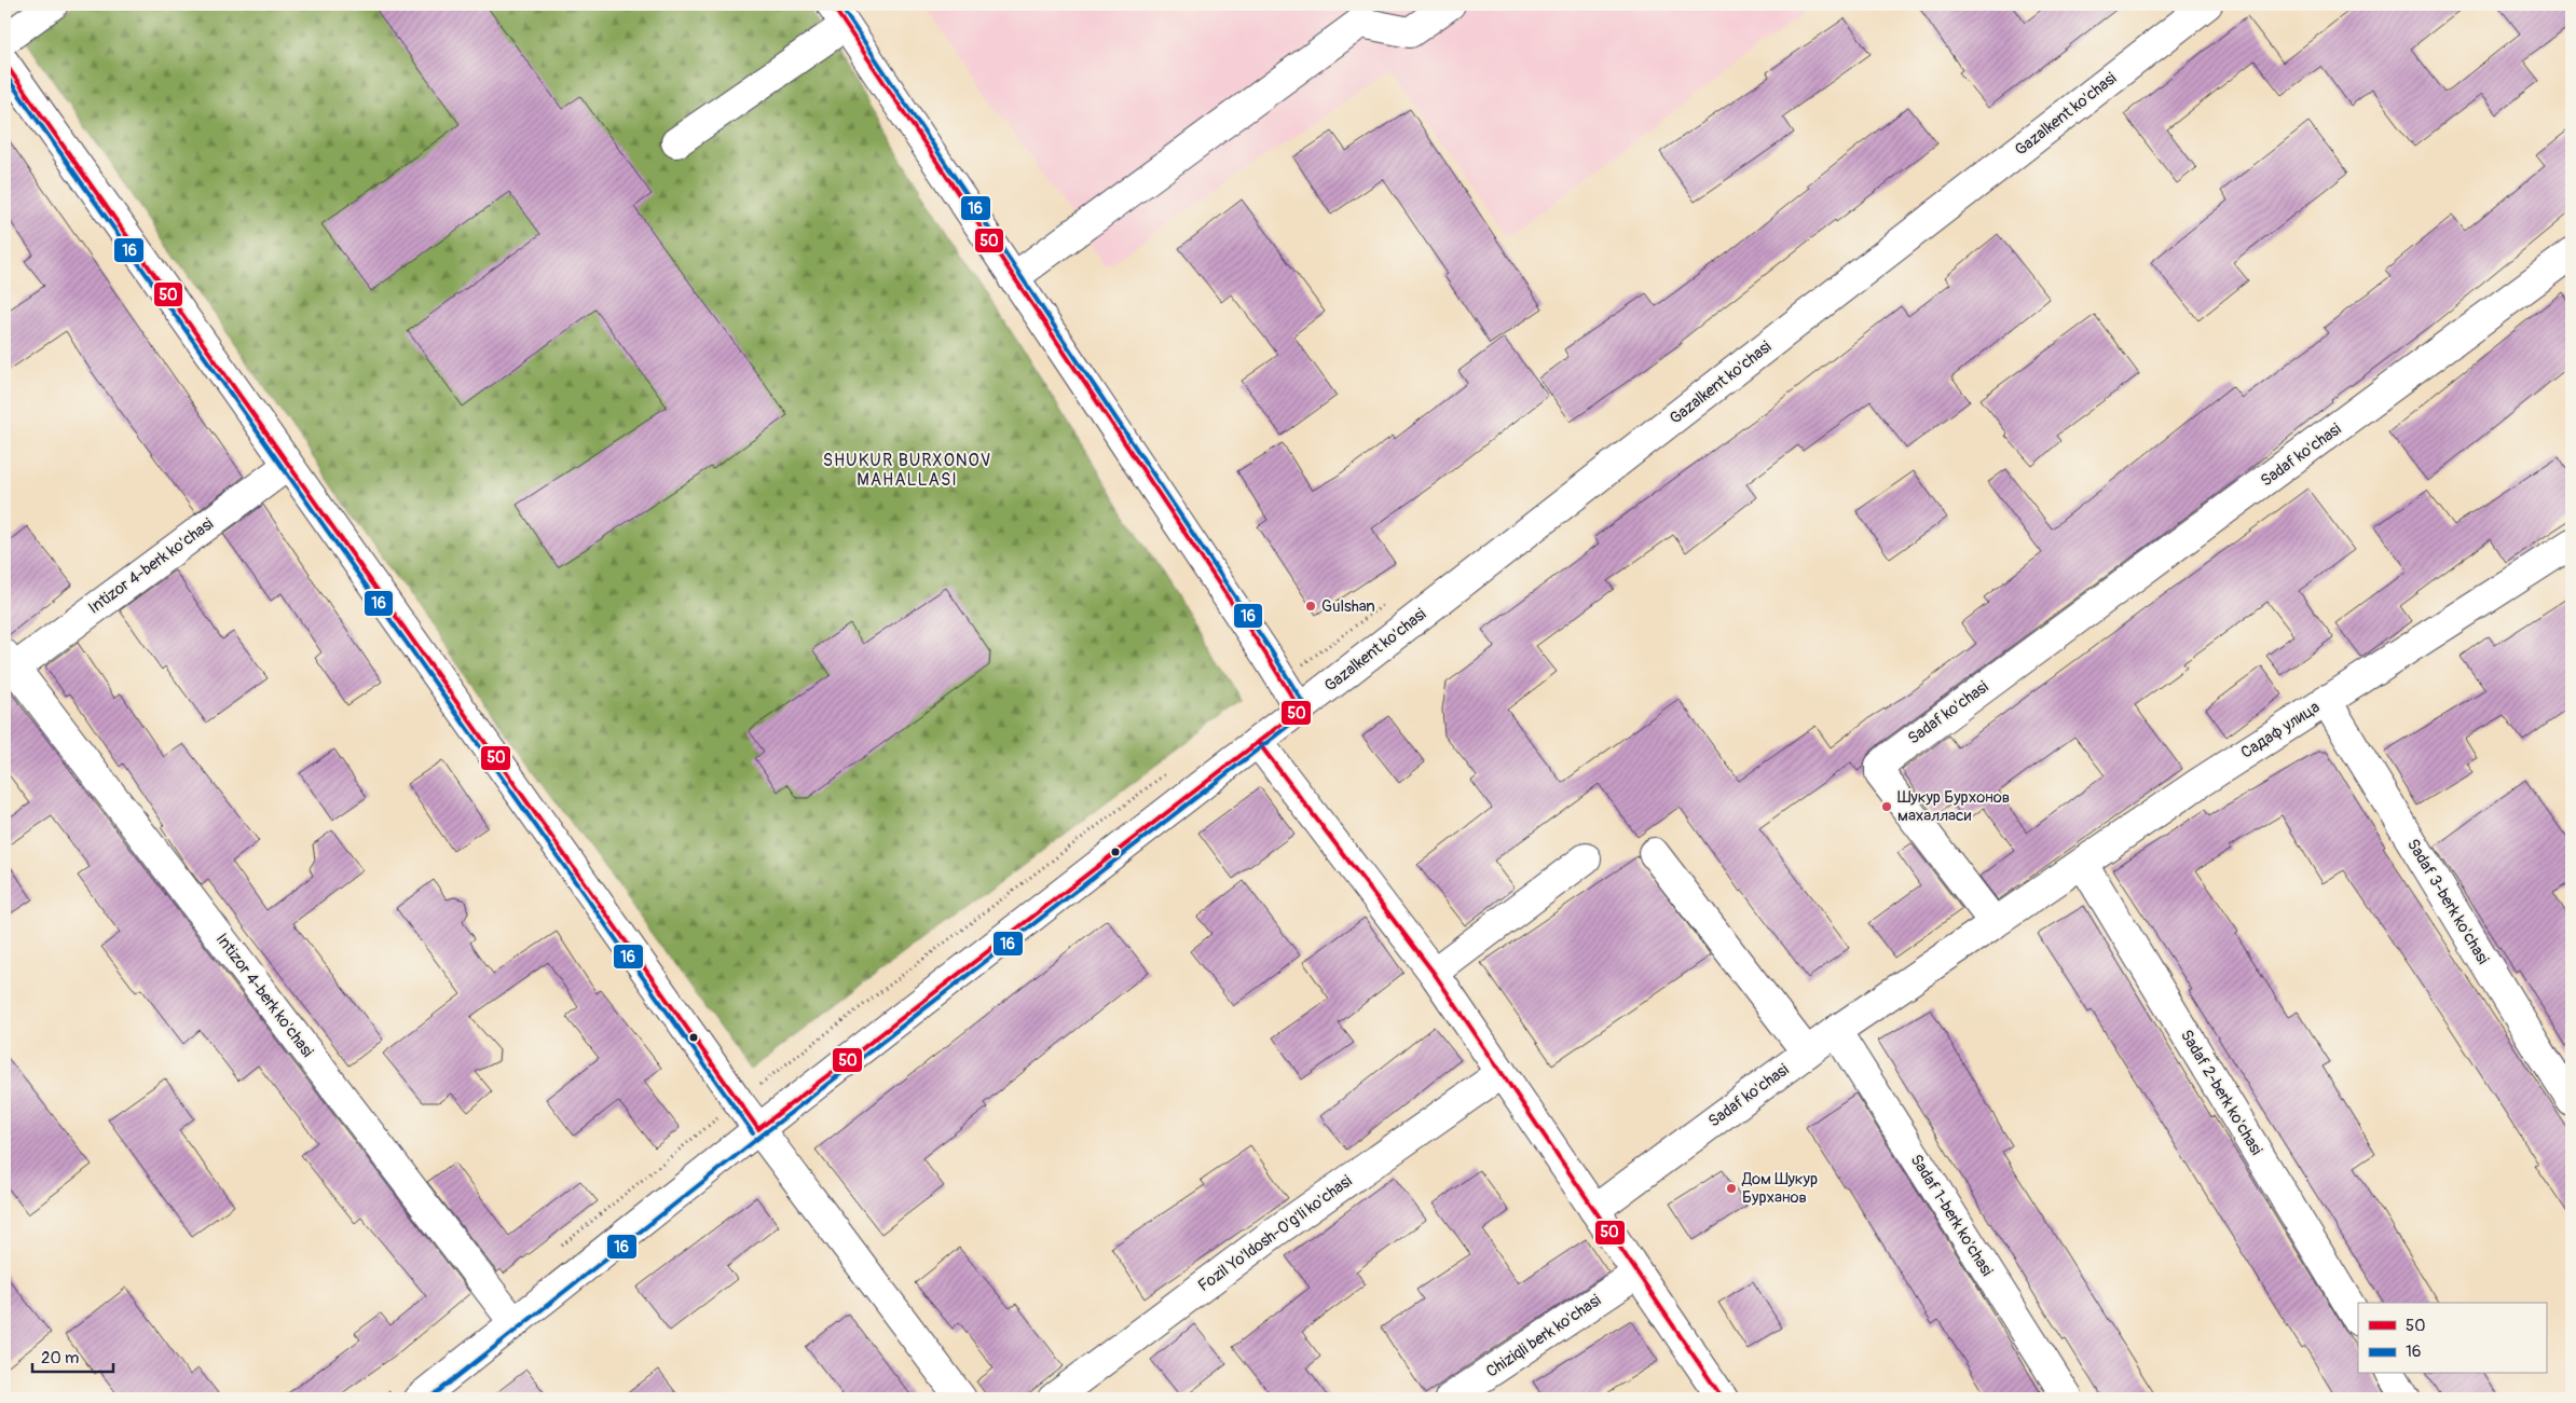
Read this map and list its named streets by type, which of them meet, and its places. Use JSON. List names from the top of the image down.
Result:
{
  "streets": {
    "street": [
      "Gazalkent ko'chasi",
      "Sadaf ko'chasi",
      "Intizor 4-berk ko'chasi",
      "Садаф улица",
      "Sadaf 3-berk ko'chasi",
      "Sadaf 2-berk ko'chasi",
      "Sadaf 1-berk ko'chasi",
      "Fozil Yo'ldosh-O'g'li ko'chasi",
      "Chiziqli berk ko'chasi"
    ]
  },
  "crossings": [
    ["Gazalkent ko'chasi", "Intizor 4-berk ko'chasi"],
    ["Sadaf ko'chasi", "Садаф улица"],
    ["Sadaf ko'chasi", "Sadaf 1-berk ko'chasi"],
    ["Садаф улица", "Sadaf 3-berk ko'chasi"],
    ["Садаф улица", "Sadaf 2-berk ko'chasi"]
  ],
  "districts": ["SHUKUR BURXONOV MAHALLASI"],
  "places": ["Gulshan", "Шукур Бурхонов махалласи", "Дом Шукур Бурханов"],
  "lines": ["transit line 50", "transit line 16"],
  "legend": ["50", "16"],
  "scale_bar": "20 m"
}
